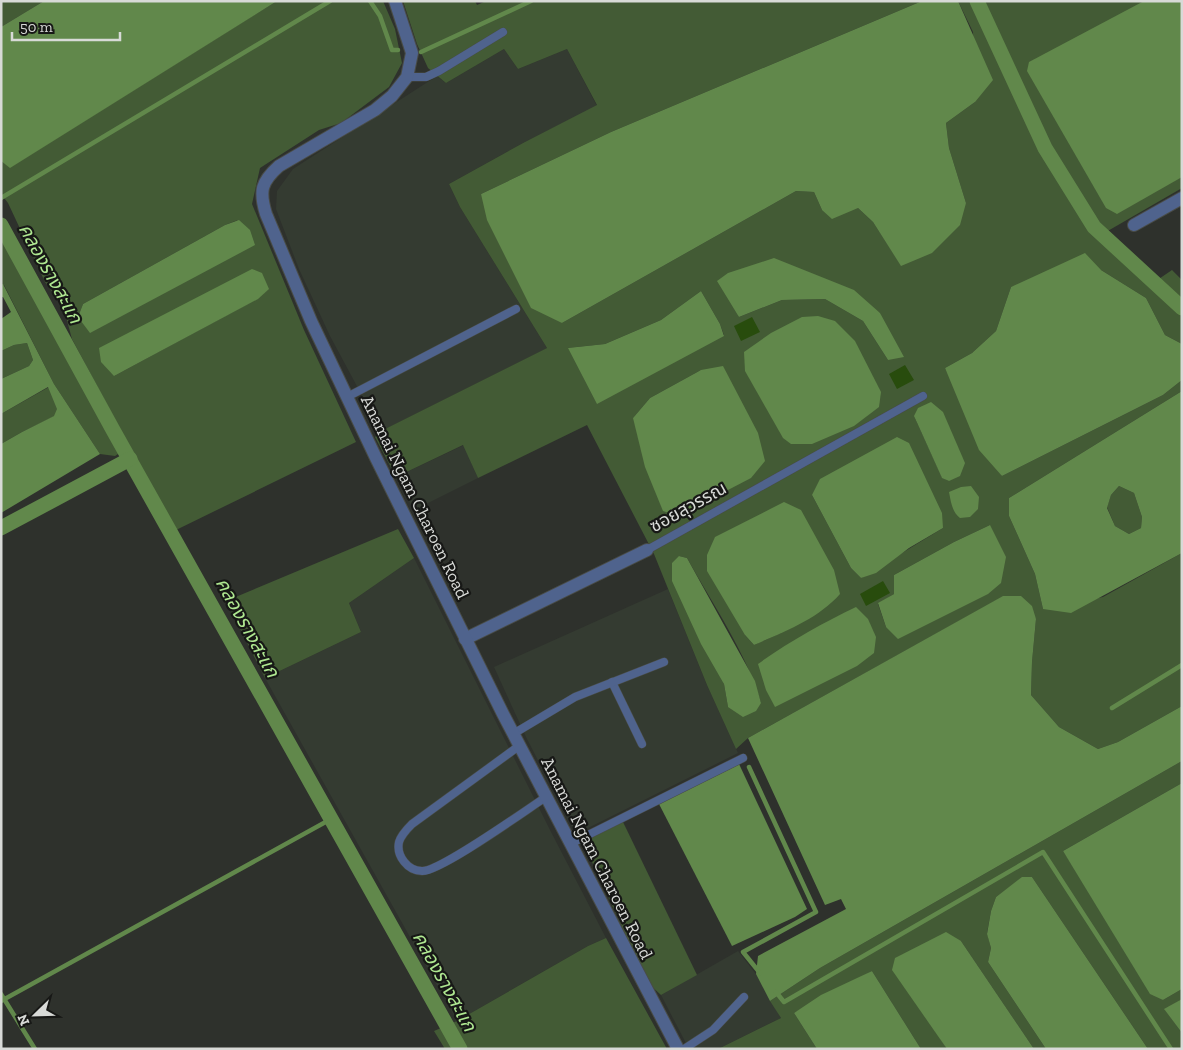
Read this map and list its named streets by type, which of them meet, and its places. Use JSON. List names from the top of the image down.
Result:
{
  "streets": {
    "street": ["Anamai Ngam Charoen Road", "ซอยสุวรรณ"]
  },
  "crossings": [
    ["Anamai Ngam Charoen Road", "ซอยสุวรรณ"]
  ],
  "water": ["คลองรางสะแก"],
  "scale_bar": "50 m",
  "north": "bottom left"
}
